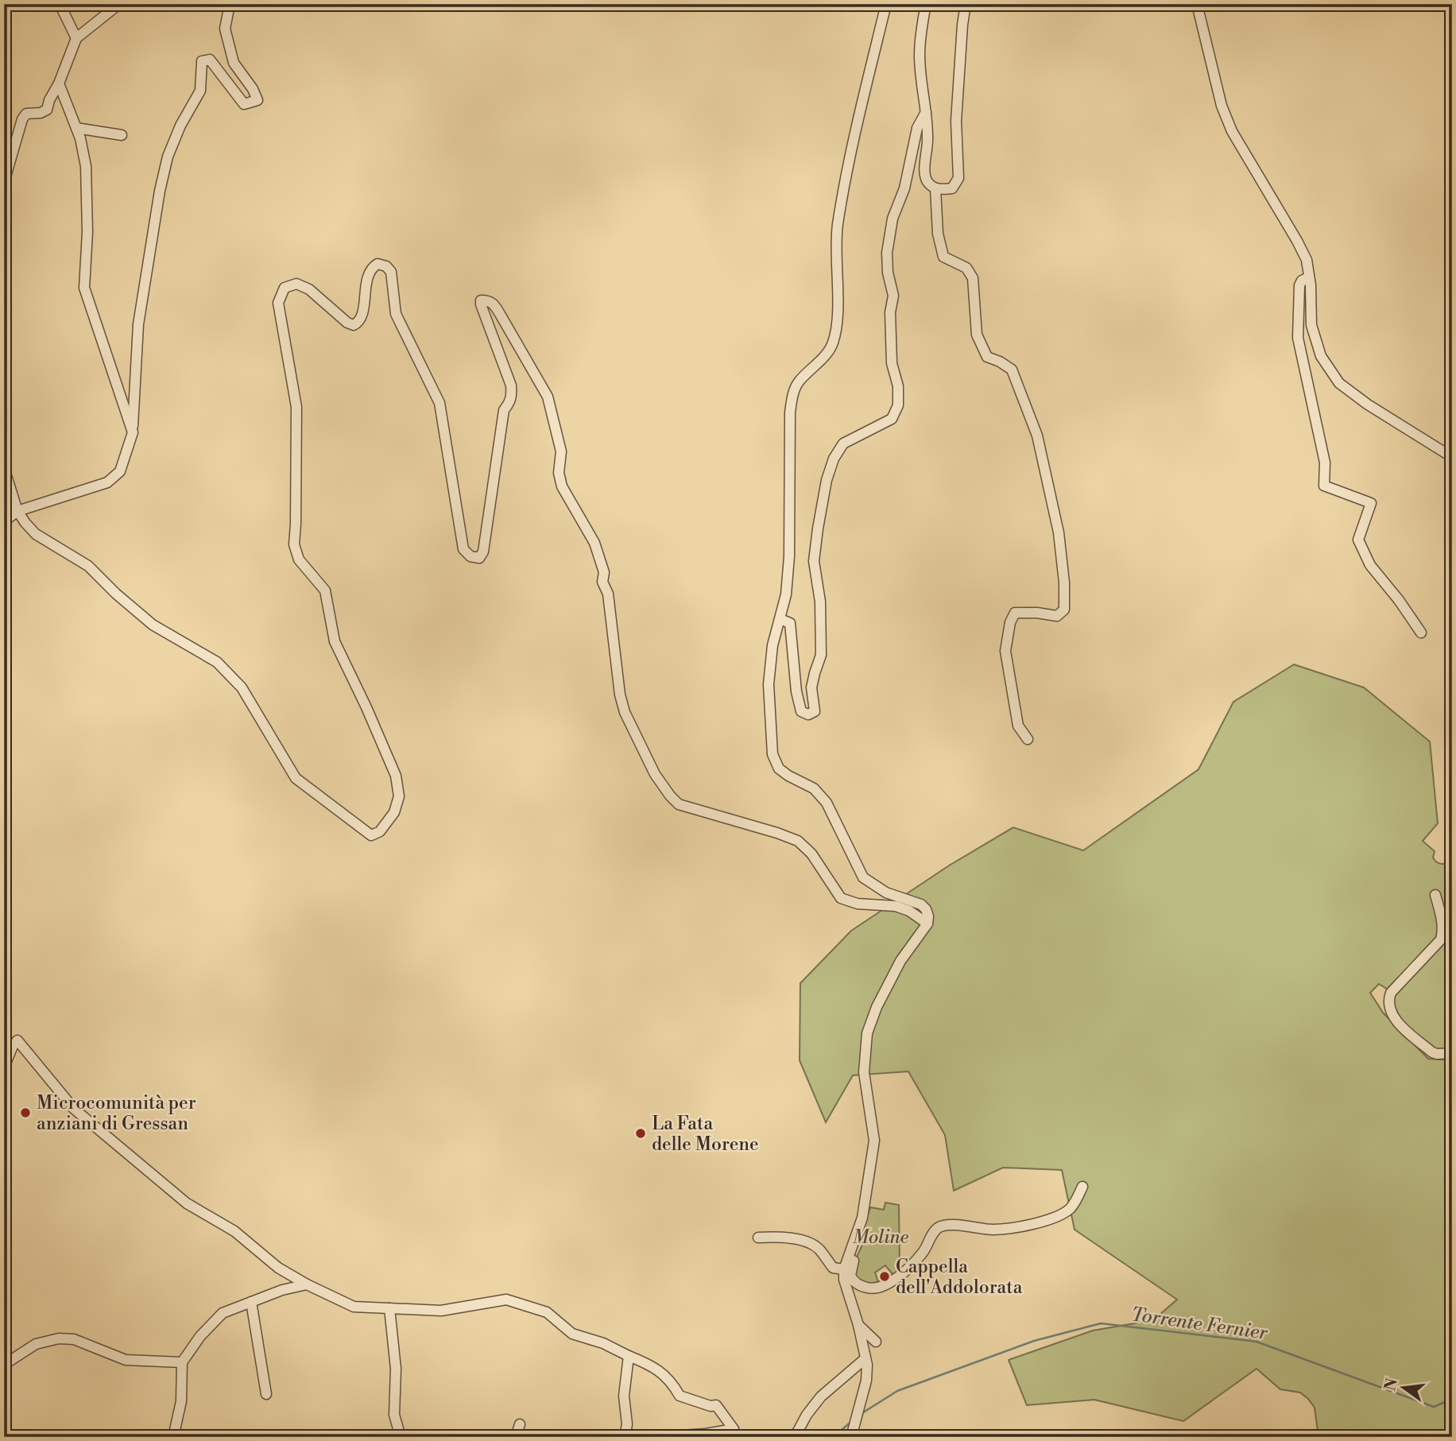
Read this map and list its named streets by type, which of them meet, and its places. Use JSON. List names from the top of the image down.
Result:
{
  "water": ["Torrente Fernier"],
  "parks": ["Moline"],
  "places": ["Microcomunità per anziani di Gressan", "La Fata delle Morene", "Cappella dell'Addolorata"],
  "north": "left"
}
